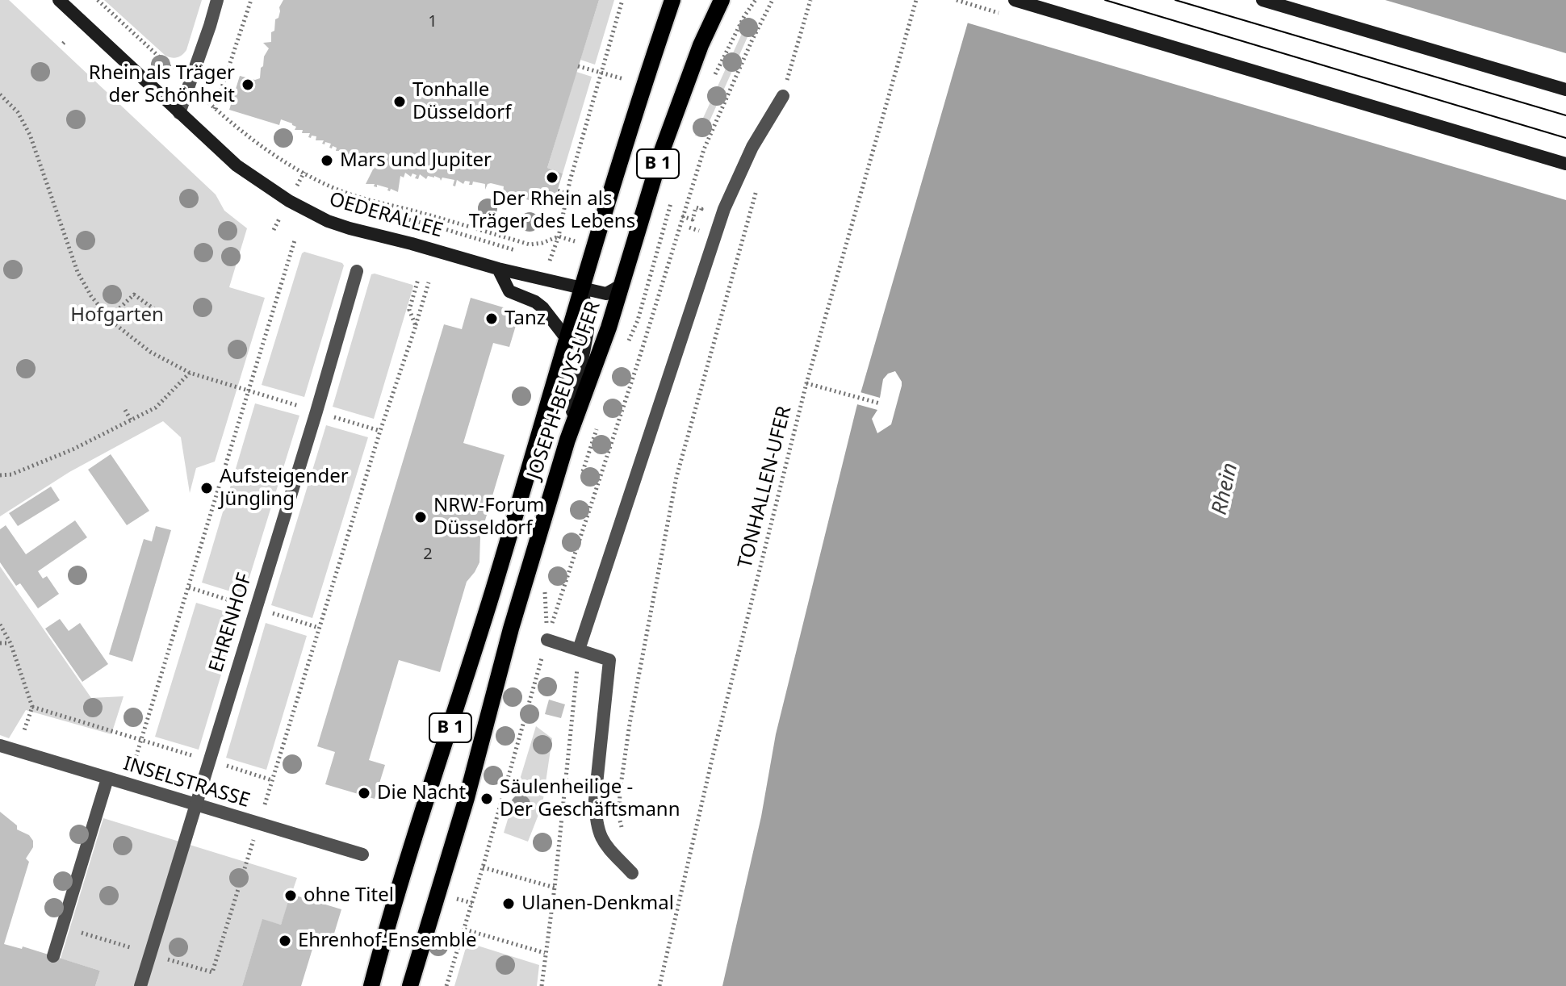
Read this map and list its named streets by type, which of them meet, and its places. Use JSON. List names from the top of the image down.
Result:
{
  "streets": {
    "main road": ["B 1", "OEDERALLEE", "JOSEPH-BEUYS-UFER"],
    "street": ["EHRENHOF", "INSELSTRASSE"],
    "path": ["TONHALLEN-UFER"]
  },
  "crossings": [
    ["OEDERALLEE", "JOSEPH-BEUYS-UFER"],
    ["EHRENHOF", "INSELSTRASSE"]
  ],
  "water": ["Rhein"],
  "parks": ["Hofgarten"],
  "places": [
    "Rhein als Träger der Schönheit",
    "Tonhalle Düsseldorf",
    "Mars und Jupiter",
    "Der Rhein als Träger des Lebens",
    "Tanz",
    "Aufsteigender Jüngling",
    "NRW-Forum Düsseldorf",
    "Die Nacht",
    "Säulenheilige - Der Geschäftsmann",
    "ohne Titel",
    "Ulanen-Denkmal",
    "Ehrenhof-Ensemble"
  ],
  "house_numbers": ["1", "2"]
}
